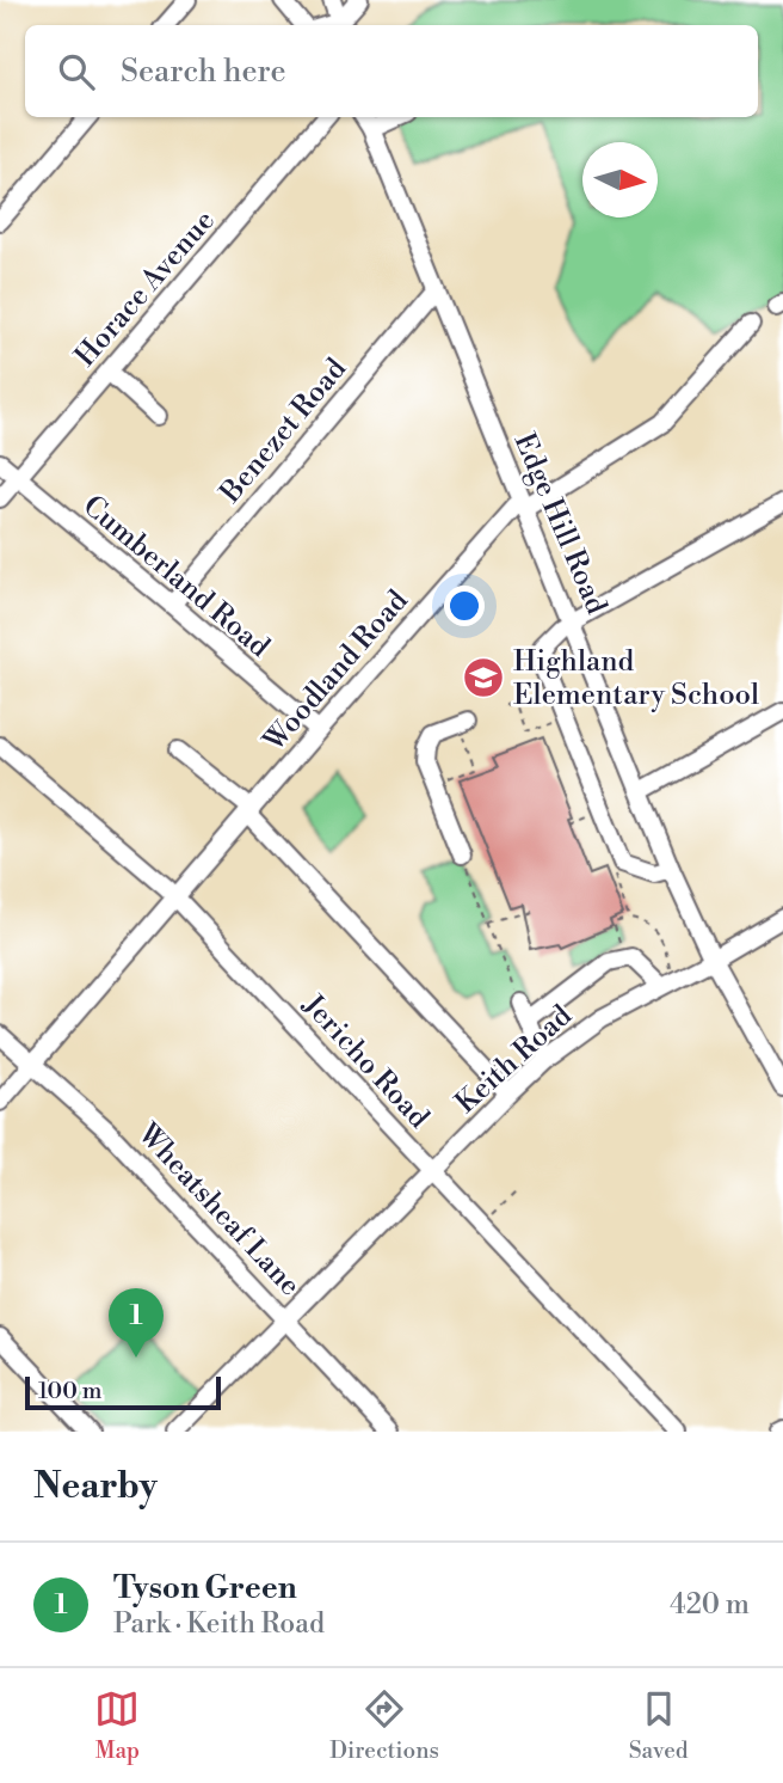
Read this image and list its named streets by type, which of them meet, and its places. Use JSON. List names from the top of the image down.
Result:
{
  "streets": {
    "street": [
      "Horace Avenue",
      "Benezet Road",
      "Edge Hill Road",
      "Cumberland Road",
      "Woodland Road",
      "Keith Road",
      "Jericho Road",
      "Wheatsheaf Lane"
    ]
  },
  "crossings": [
    ["Horace Avenue", "Cumberland Road"],
    ["Benezet Road", "Edge Hill Road"],
    ["Benezet Road", "Cumberland Road"],
    ["Edge Hill Road", "Woodland Road"],
    ["Edge Hill Road", "Keith Road"],
    ["Cumberland Road", "Woodland Road"],
    ["Woodland Road", "Jericho Road"],
    ["Woodland Road", "Wheatsheaf Lane"],
    ["Keith Road", "Jericho Road"],
    ["Keith Road", "Wheatsheaf Lane"]
  ],
  "places": {
    "school or university": ["Highland Elementary School"]
  },
  "scale_bar": "100 m",
  "north": "right",
  "page": {
    "search": "Search here",
    "pins": "1",
    "scale": "100 m",
    "heading": "Nearby",
    "list": [
      {
        "mark": "1",
        "name": "Tyson Green",
        "note": "Park · Keith Road",
        "value": "420 m"
      }
    ],
    "nav": ["Map", "Directions", "Saved"]
  }
}
